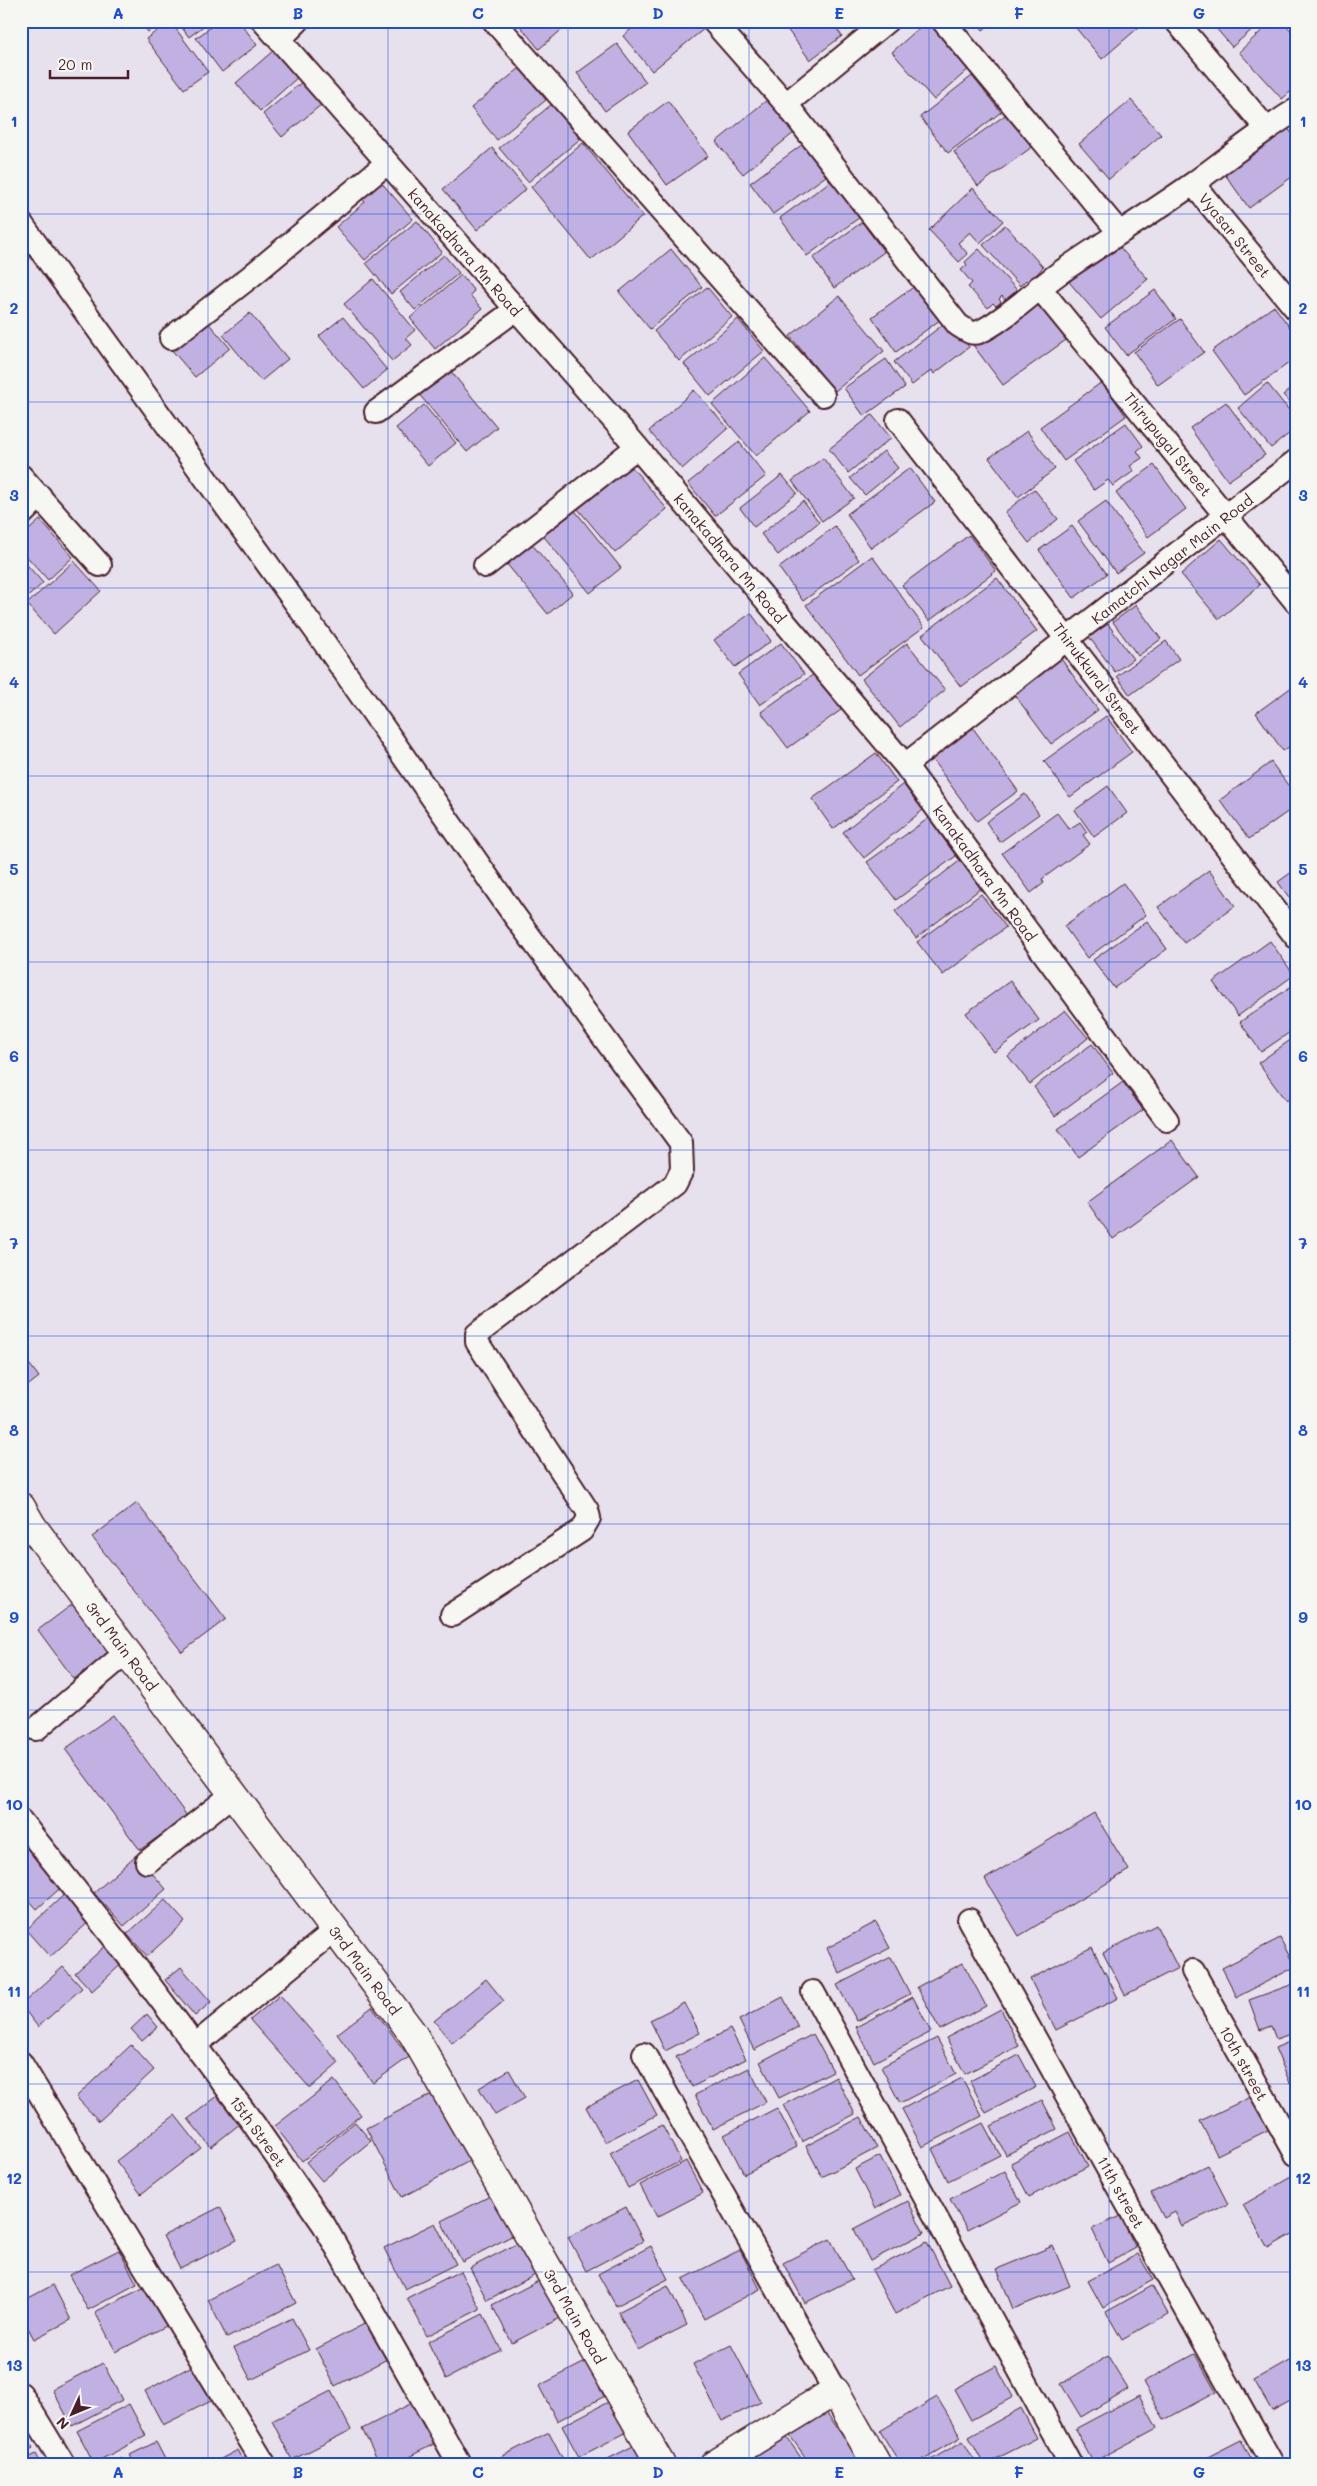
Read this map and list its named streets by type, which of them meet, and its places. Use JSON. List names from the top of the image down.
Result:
{
  "streets": {
    "street": [
      "Vyasar Street",
      "kanakadhara Mn Road",
      "Thirupugal Street",
      "Kamatchi Nagar Main Road",
      "Thirukkural Street",
      "3rd Main Road",
      "10th street",
      "15th Street",
      "11th street"
    ]
  },
  "crossings": [
    ["kanakadhara Mn Road", "Kamatchi Nagar Main Road"],
    ["Thirupugal Street", "Kamatchi Nagar Main Road"],
    ["Kamatchi Nagar Main Road", "Thirukkural Street"]
  ],
  "scale_bar": "20 m",
  "north": "bottom left",
  "grid": {
    "columns": [
      "A",
      "B",
      "C",
      "D",
      "E",
      "F",
      "G"
    ],
    "rows": [
      "1",
      "2",
      "3",
      "4",
      "5",
      "6",
      "7",
      "8",
      "9",
      "10",
      "11",
      "12",
      "13"
    ]
  }
}
